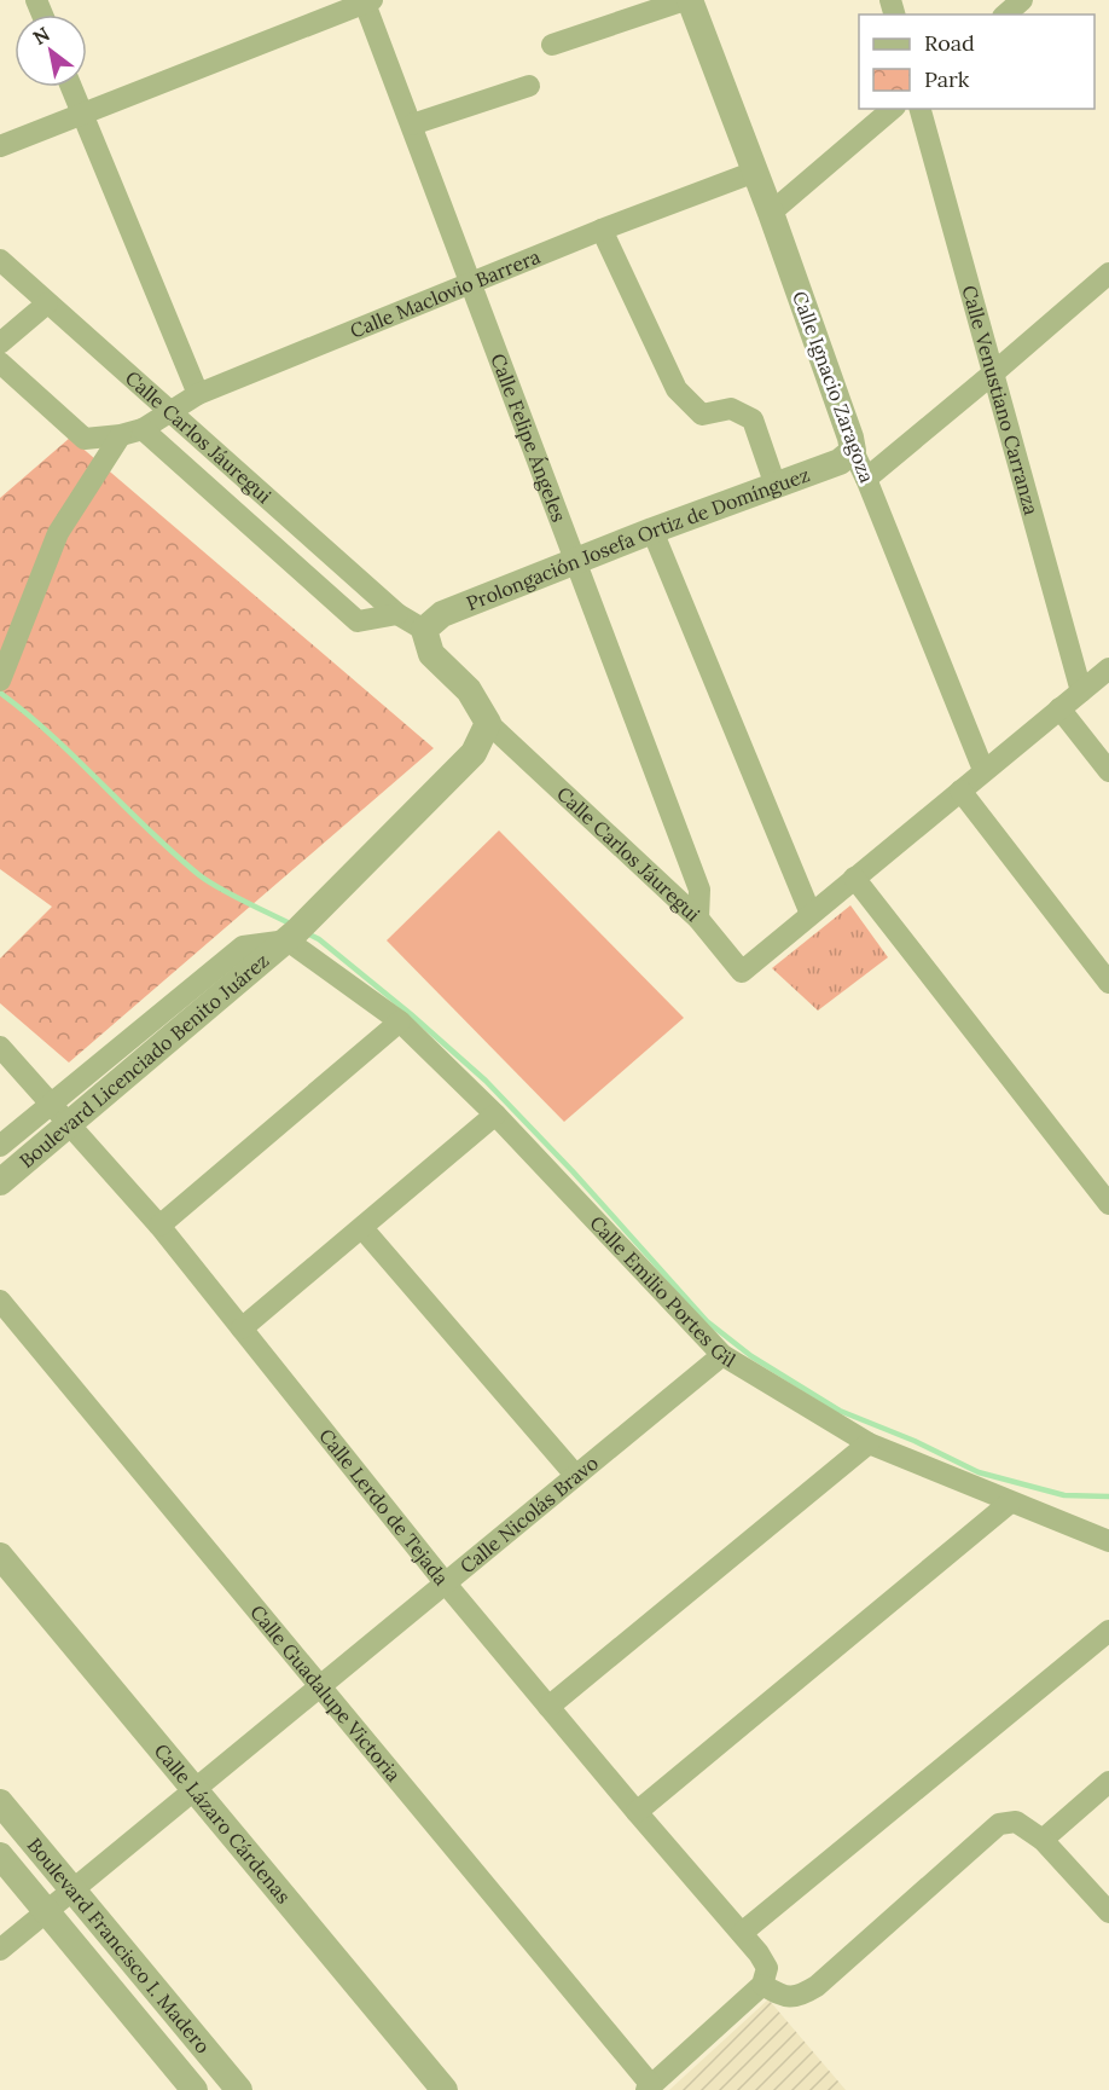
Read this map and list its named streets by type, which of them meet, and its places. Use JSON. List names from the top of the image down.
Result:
{
  "streets": {
    "street": [
      "Calle Maclovio Barrera",
      "Calle Ignacio Zaragoza",
      "Calle Venustiano Carranza",
      "Calle Carlos Jáuregui",
      "Calle Felipe Ángeles",
      "Prolongación Josefa Ortiz de Domínguez",
      "Boulevard Licenciado Benito Juárez",
      "Calle Emilio Portes Gil",
      "Calle Lerdo de Tejada",
      "Calle Nicolás Bravo",
      "Calle Guadalupe Victoria",
      "Calle Lázaro Cárdenas",
      "Boulevard Francisco I. Madero"
    ]
  },
  "crossings": [
    ["Calle Maclovio Barrera", "Calle Ignacio Zaragoza"],
    ["Calle Maclovio Barrera", "Calle Carlos Jáuregui"],
    ["Calle Maclovio Barrera", "Calle Felipe Ángeles"],
    ["Calle Ignacio Zaragoza", "Prolongación Josefa Ortiz de Domínguez"],
    ["Calle Carlos Jáuregui", "Calle Felipe Ángeles"],
    ["Calle Carlos Jáuregui", "Prolongación Josefa Ortiz de Domínguez"],
    ["Calle Carlos Jáuregui", "Boulevard Licenciado Benito Juárez"],
    ["Calle Felipe Ángeles", "Prolongación Josefa Ortiz de Domínguez"],
    ["Boulevard Licenciado Benito Juárez", "Calle Emilio Portes Gil"],
    ["Boulevard Licenciado Benito Juárez", "Calle Lerdo de Tejada"],
    ["Calle Emilio Portes Gil", "Calle Nicolás Bravo"],
    ["Calle Lerdo de Tejada", "Calle Nicolás Bravo"],
    ["Calle Nicolás Bravo", "Calle Guadalupe Victoria"],
    ["Calle Nicolás Bravo", "Calle Lázaro Cárdenas"],
    ["Calle Nicolás Bravo", "Boulevard Francisco I. Madero"]
  ],
  "legend": ["Road", "Park"],
  "north": "top left"
}
